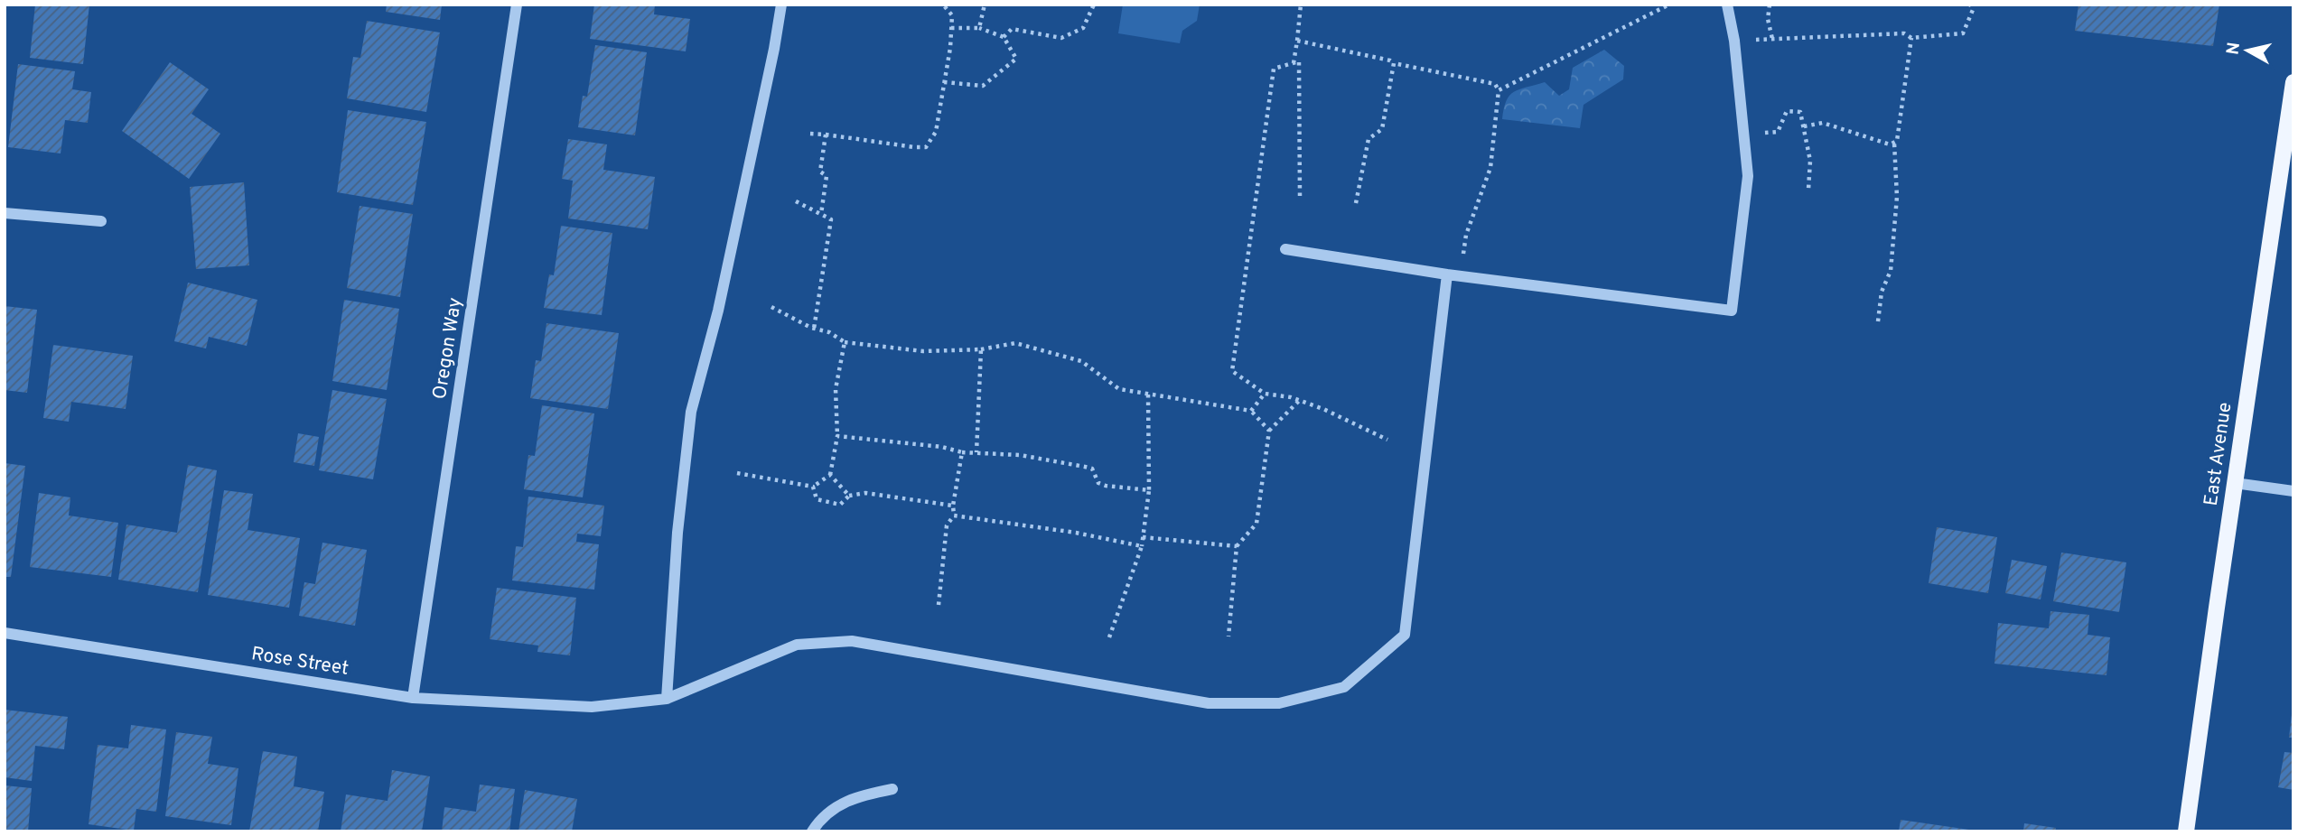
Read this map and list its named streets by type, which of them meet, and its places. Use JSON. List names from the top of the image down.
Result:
{
  "streets": {
    "main road": ["East Avenue"],
    "street": ["Oregon Way", "Rose Street"]
  },
  "crossings": [
    ["Oregon Way", "Rose Street"]
  ],
  "north": "left"
}
